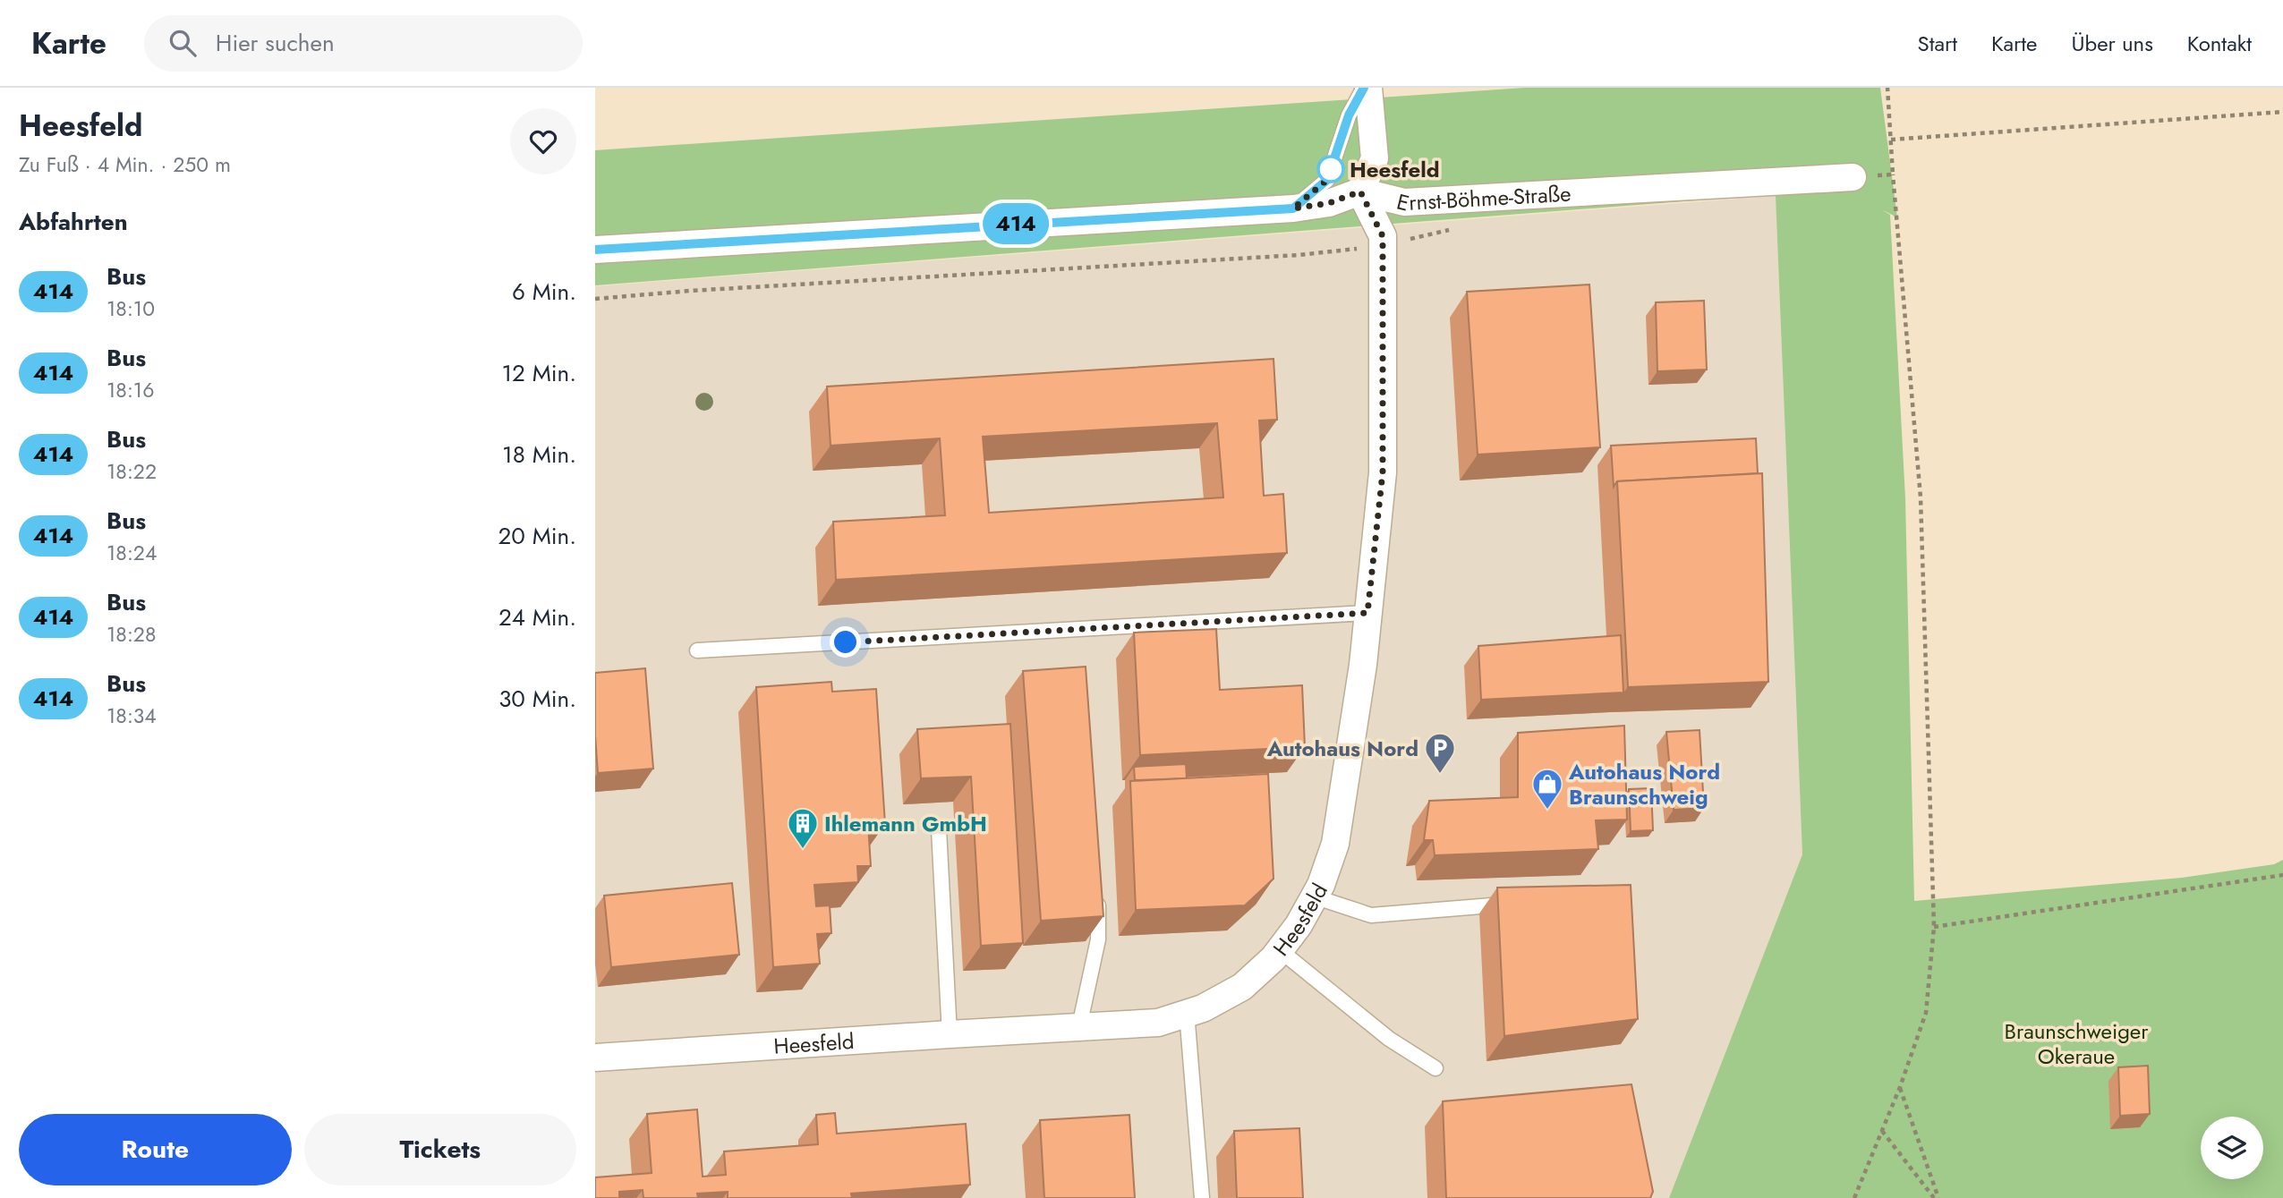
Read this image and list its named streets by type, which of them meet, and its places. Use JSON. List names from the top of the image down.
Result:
{
  "streets": {
    "street": ["Ernst-Böhme-Straße", "Heesfeld"]
  },
  "crossings": [
    ["Ernst-Böhme-Straße", "Heesfeld"]
  ],
  "parks": ["Braunschweiger Okeraue"],
  "places": {
    "other": ["Heesfeld"],
    "parking": ["Autohaus Nord"],
    "shop": ["Autohaus Nord Braunschweig"],
    "building": ["Ihlemann GmbH"]
  },
  "lines": ["bus line 414"],
  "page": {
    "header": "Karte",
    "search": "Hier suchen",
    "nav": [
      "Start",
      "Karte",
      "Über uns",
      "Kontakt"
    ],
    "heading": [
      ["Heesfeld", "Zu Fuß · 4 Min. · 250 m"],
      "Abfahrten"
    ],
    "on_map": "414",
    "list": [
      {
        "mark": "414",
        "name": "Bus",
        "note": "18:10",
        "value": "6 Min."
      },
      {
        "mark": "414",
        "name": "Bus",
        "note": "18:16",
        "value": "12 Min."
      },
      {
        "mark": "414",
        "name": "Bus",
        "note": "18:22",
        "value": "18 Min."
      },
      {
        "mark": "414",
        "name": "Bus",
        "note": "18:24",
        "value": "20 Min."
      },
      {
        "mark": "414",
        "name": "Bus",
        "note": "18:28",
        "value": "24 Min."
      },
      {
        "mark": "414",
        "name": "Bus",
        "note": "18:34",
        "value": "30 Min."
      }
    ],
    "buttons": ["Route", "Tickets"]
  }
}
